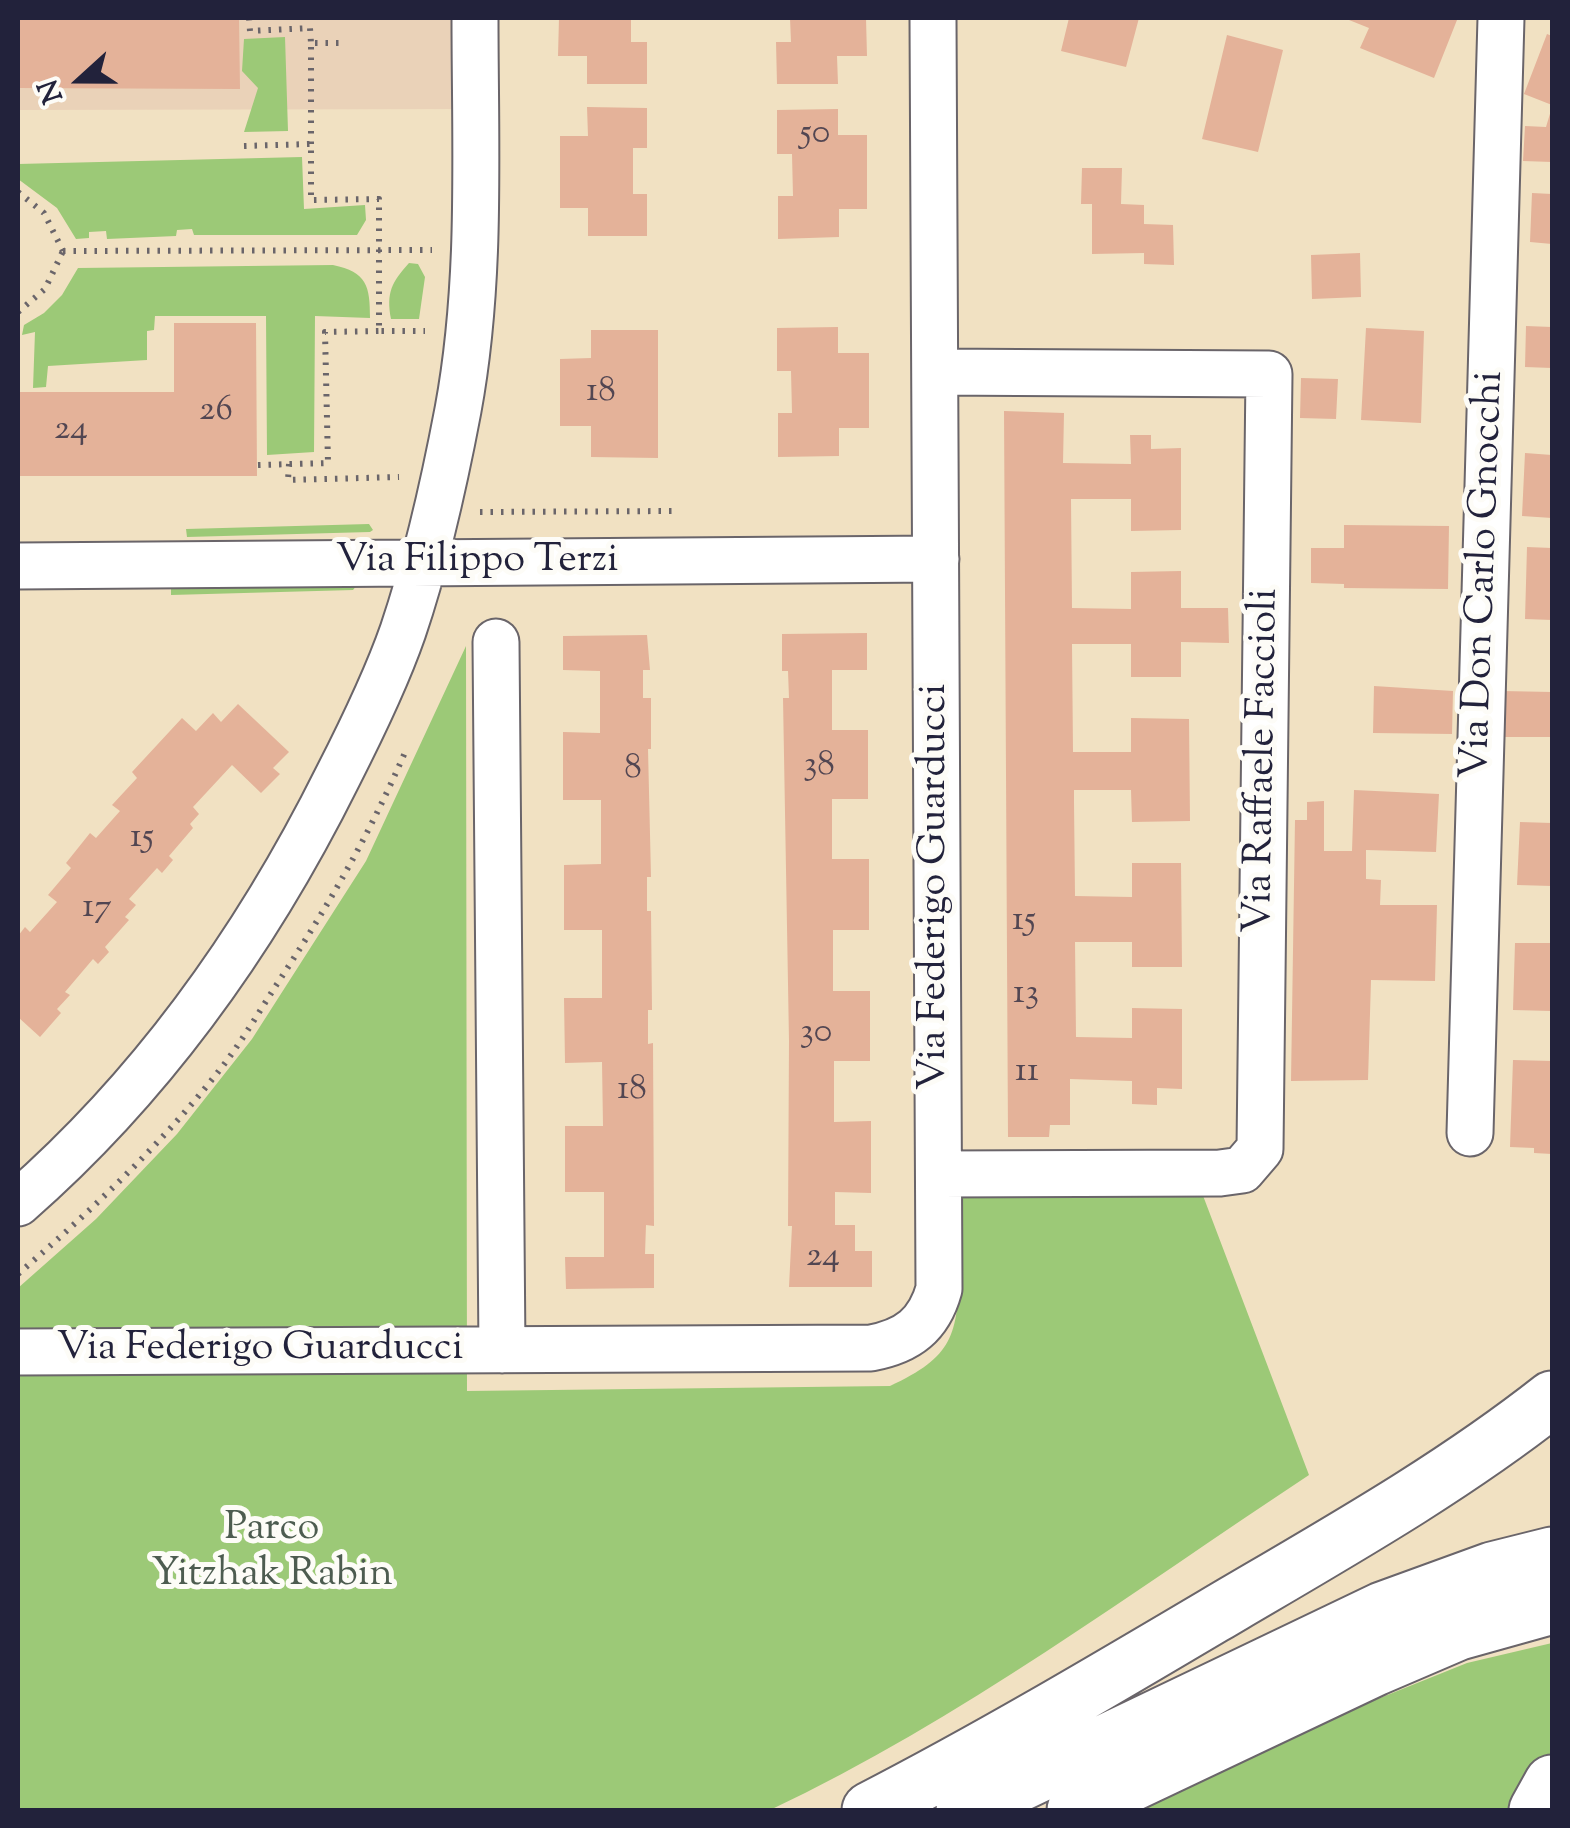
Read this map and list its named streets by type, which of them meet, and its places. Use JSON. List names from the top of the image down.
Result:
{
  "streets": {
    "street": [
      "Via Filippo Terzi",
      "Via Don Carlo Gnocchi",
      "Via Raffaele Faccioli",
      "Via Federigo Guarducci"
    ]
  },
  "crossings": [
    ["Via Filippo Terzi", "Via Federigo Guarducci"],
    ["Via Raffaele Faccioli", "Via Federigo Guarducci"]
  ],
  "parks": ["Parco Yitzhak Rabin"],
  "house_numbers": [
    "50",
    "18",
    "26",
    "24",
    "38",
    "8",
    "15",
    "17",
    "15",
    "13",
    "30",
    "11",
    "18",
    "24"
  ],
  "north": "left"
}
